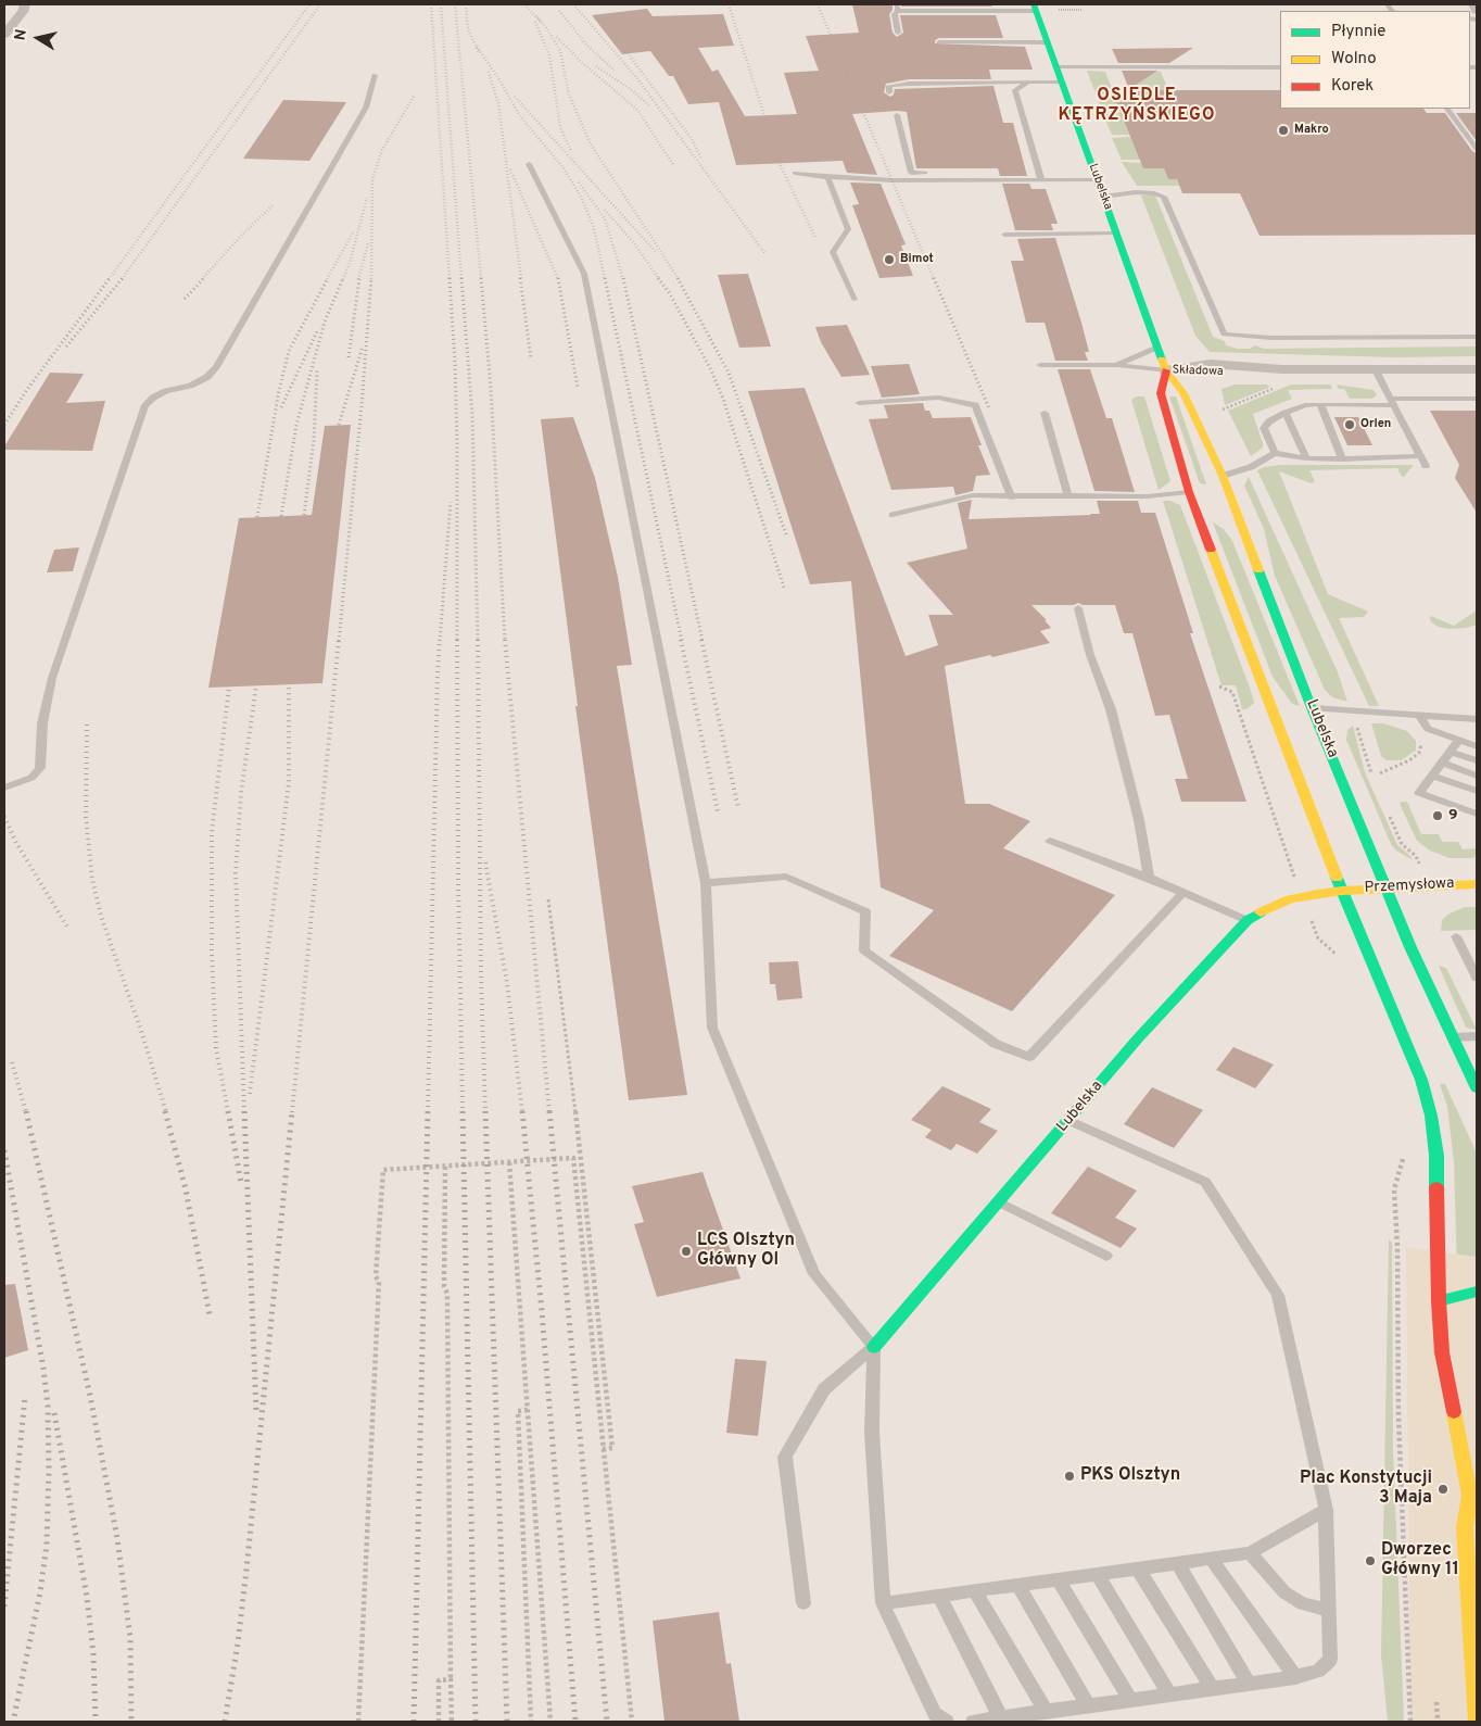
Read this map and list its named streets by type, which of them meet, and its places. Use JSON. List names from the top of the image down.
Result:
{
  "streets": {
    "street": ["Lubelska", "Składowa", "Przemysłowa"]
  },
  "crossings": [
    ["Lubelska", "Składowa"],
    ["Lubelska", "Przemysłowa"]
  ],
  "districts": ["OSIEDLE KĘTRZYŃSKIEGO"],
  "places": [
    "Makro",
    "Bimot",
    "Orlen",
    "9",
    "LCS Olsztyn Główny Ol",
    "PKS Olsztyn",
    "Plac Konstytucji 3 Maja",
    "Dworzec Główny 11"
  ],
  "legend": ["Płynnie", "Wolno", "Korek"],
  "north": "left"
}
